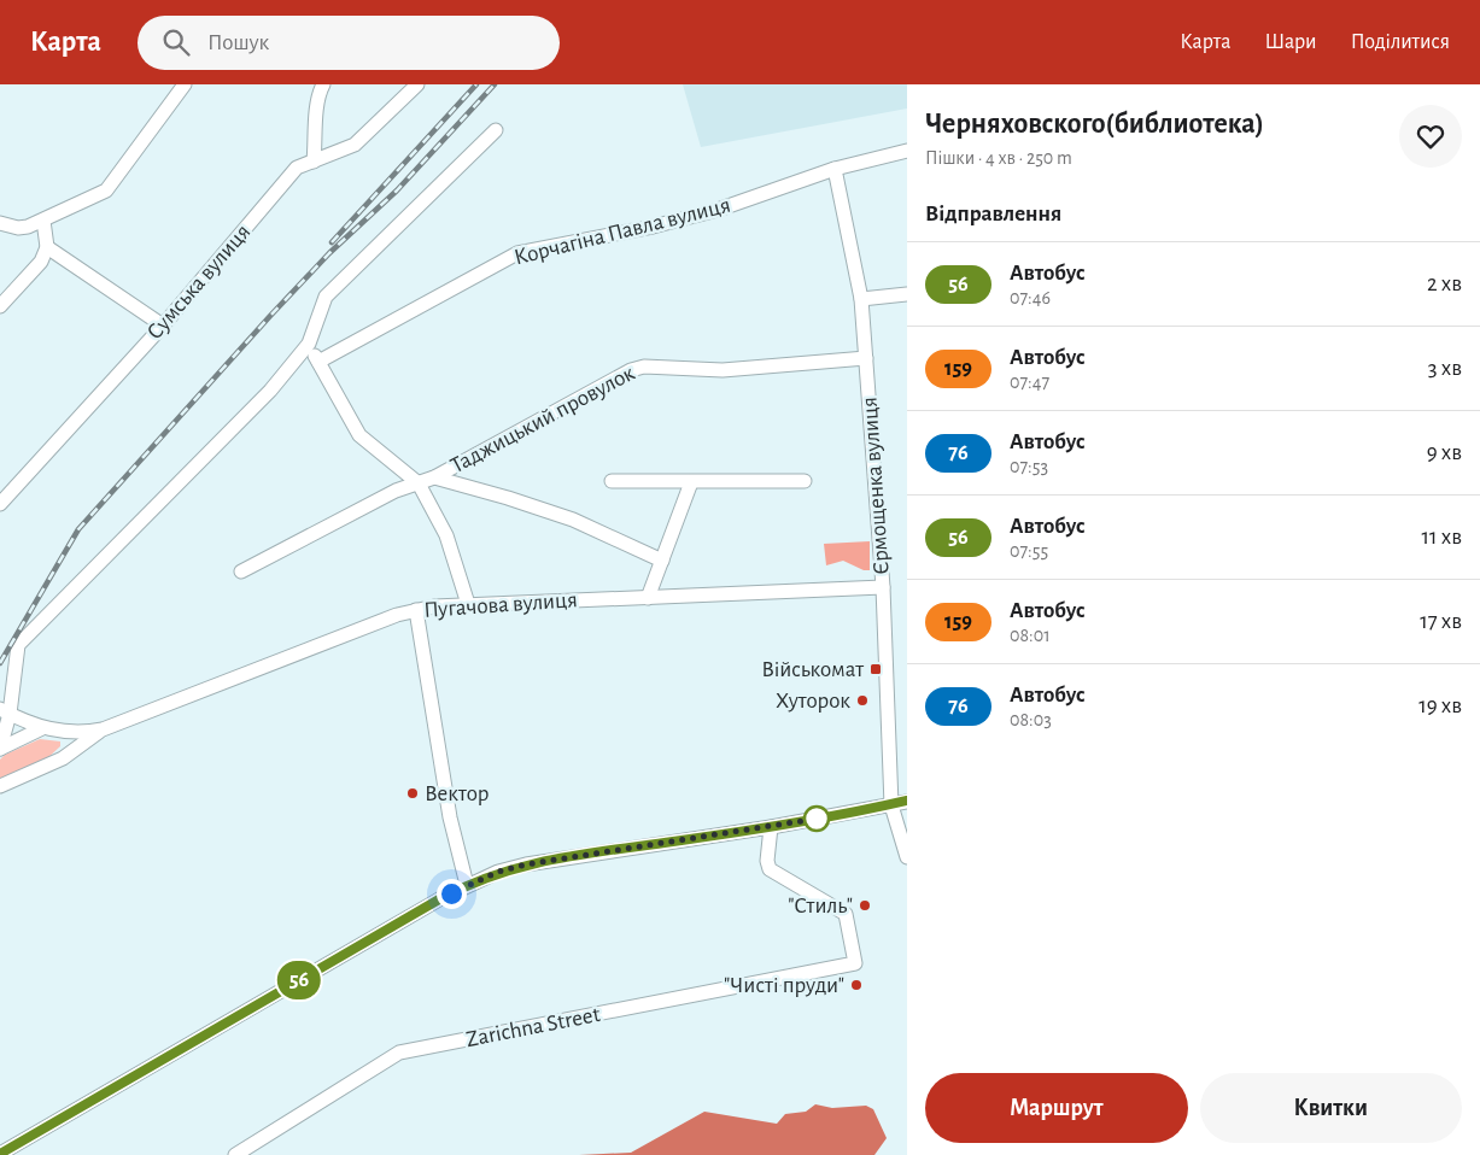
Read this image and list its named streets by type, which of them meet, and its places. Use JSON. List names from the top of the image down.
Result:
{
  "streets": {
    "street": [
      "Корчагіна Павла вулиця",
      "Сумська вулиця",
      "Таджицький провулок",
      "Єрмощенка вулиця",
      "Пугачова вулиця",
      "Zarichna Street"
    ]
  },
  "crossings": [
    ["Корчагіна Павла вулиця", "Єрмощенка вулиця"],
    ["Таджицький провулок", "Єрмощенка вулиця"],
    ["Єрмощенка вулиця", "Пугачова вулиця"]
  ],
  "places": {
    "transit": ["Військомат"],
    "other": [
      "Хуторок",
      "Вектор",
      "\"Стиль\"",
      "\"Чисті пруди\""
    ]
  },
  "lines": ["bus line 56"],
  "page": {
    "header": "Карта",
    "search": "Пошук",
    "nav": ["Карта", "Шари", "Поділитися"],
    "on_map": "56",
    "heading": [
      ["Черняховского(библиотека)", "Пішки · 4 хв · 250 m"],
      "Відправлення"
    ],
    "list": [
      {
        "mark": "56",
        "name": "Автобус",
        "note": "07:46",
        "value": "2 хв"
      },
      {
        "mark": "159",
        "name": "Автобус",
        "note": "07:47",
        "value": "3 хв"
      },
      {
        "mark": "76",
        "name": "Автобус",
        "note": "07:53",
        "value": "9 хв"
      },
      {
        "mark": "56",
        "name": "Автобус",
        "note": "07:55",
        "value": "11 хв"
      },
      {
        "mark": "159",
        "name": "Автобус",
        "note": "08:01",
        "value": "17 хв"
      },
      {
        "mark": "76",
        "name": "Автобус",
        "note": "08:03",
        "value": "19 хв"
      }
    ],
    "buttons": ["Маршрут", "Квитки"]
  }
}
